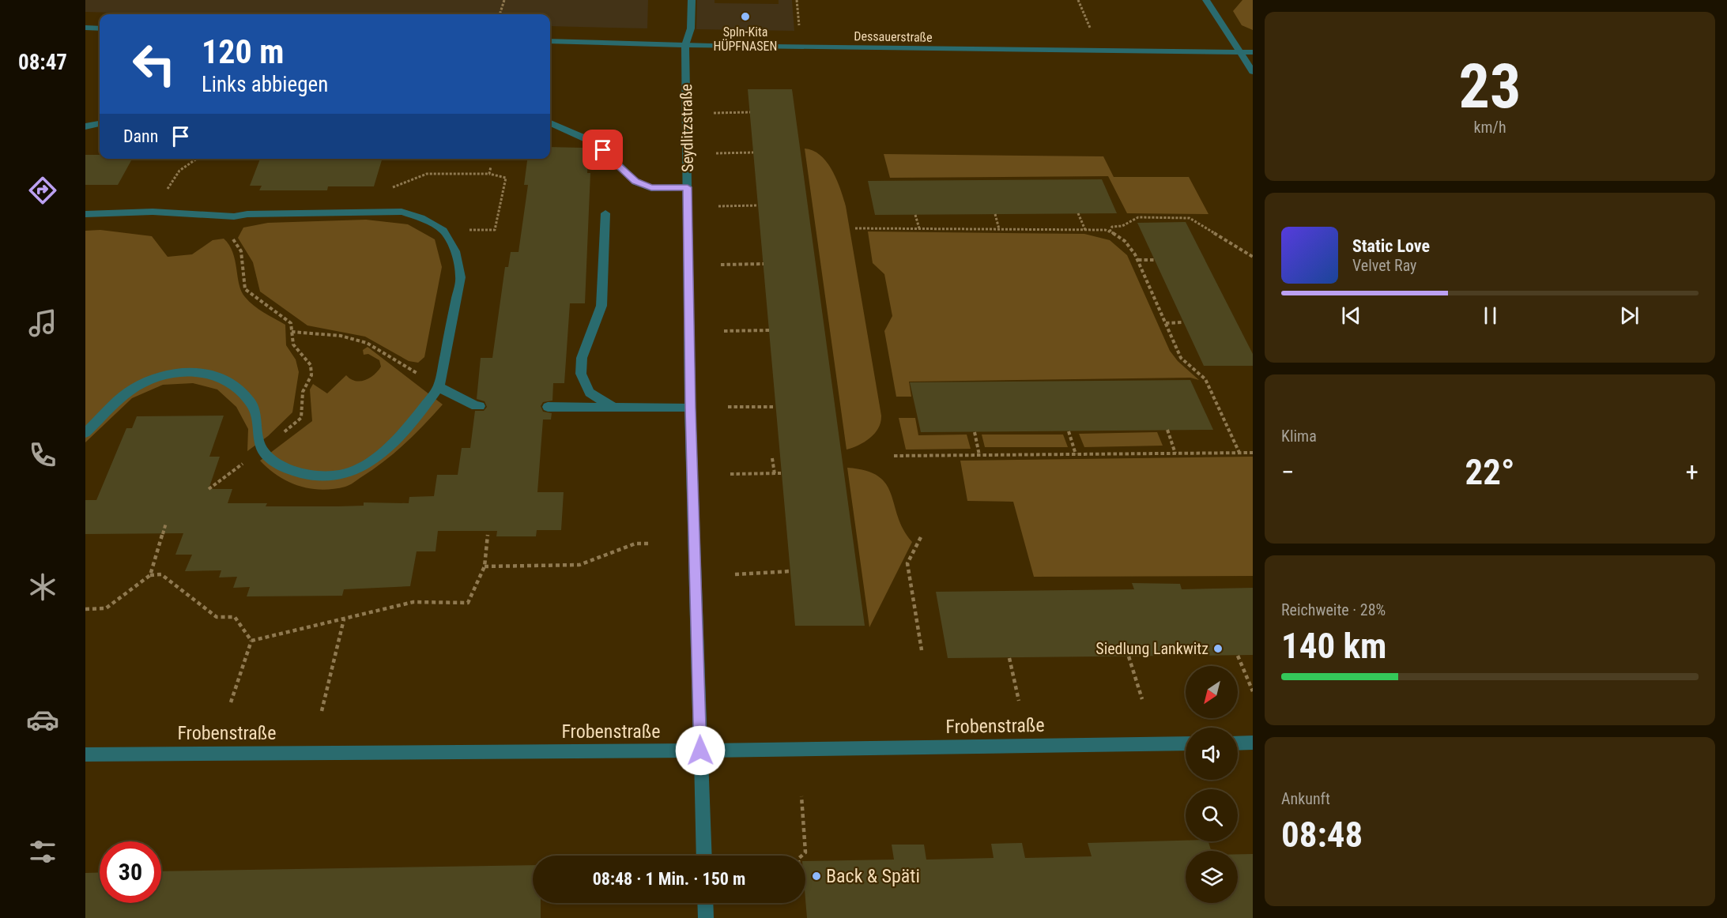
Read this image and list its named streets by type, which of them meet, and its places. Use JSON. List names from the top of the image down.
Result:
{
  "streets": {
    "street": ["Dessauerstraße", "Seydlitzstraße", "Frobenstraße"]
  },
  "crossings": [
    ["Dessauerstraße", "Seydlitzstraße"],
    ["Seydlitzstraße", "Frobenstraße"]
  ],
  "places": ["SpIn-Kita HÜPFNASEN", "Siedlung Lankwitz", "Back & Späti"],
  "north": "bottom left",
  "page": {
    "tabs": "08:47",
    "tile": [
      ["23", "km/h"],
      "Klima",
      ["Reichweite · 28%", "140 km"],
      ["Ankunft", "08:48"]
    ],
    "turn": ["120 m", "Links abbiegen"],
    "then": "Dann",
    "song": ["Static Love", "Velvet Ray"],
    "heat": ["−", "22°", "+"],
    "limit": "30",
    "trip": "08:48 · 1 Min. · 150 m"
  }
}
